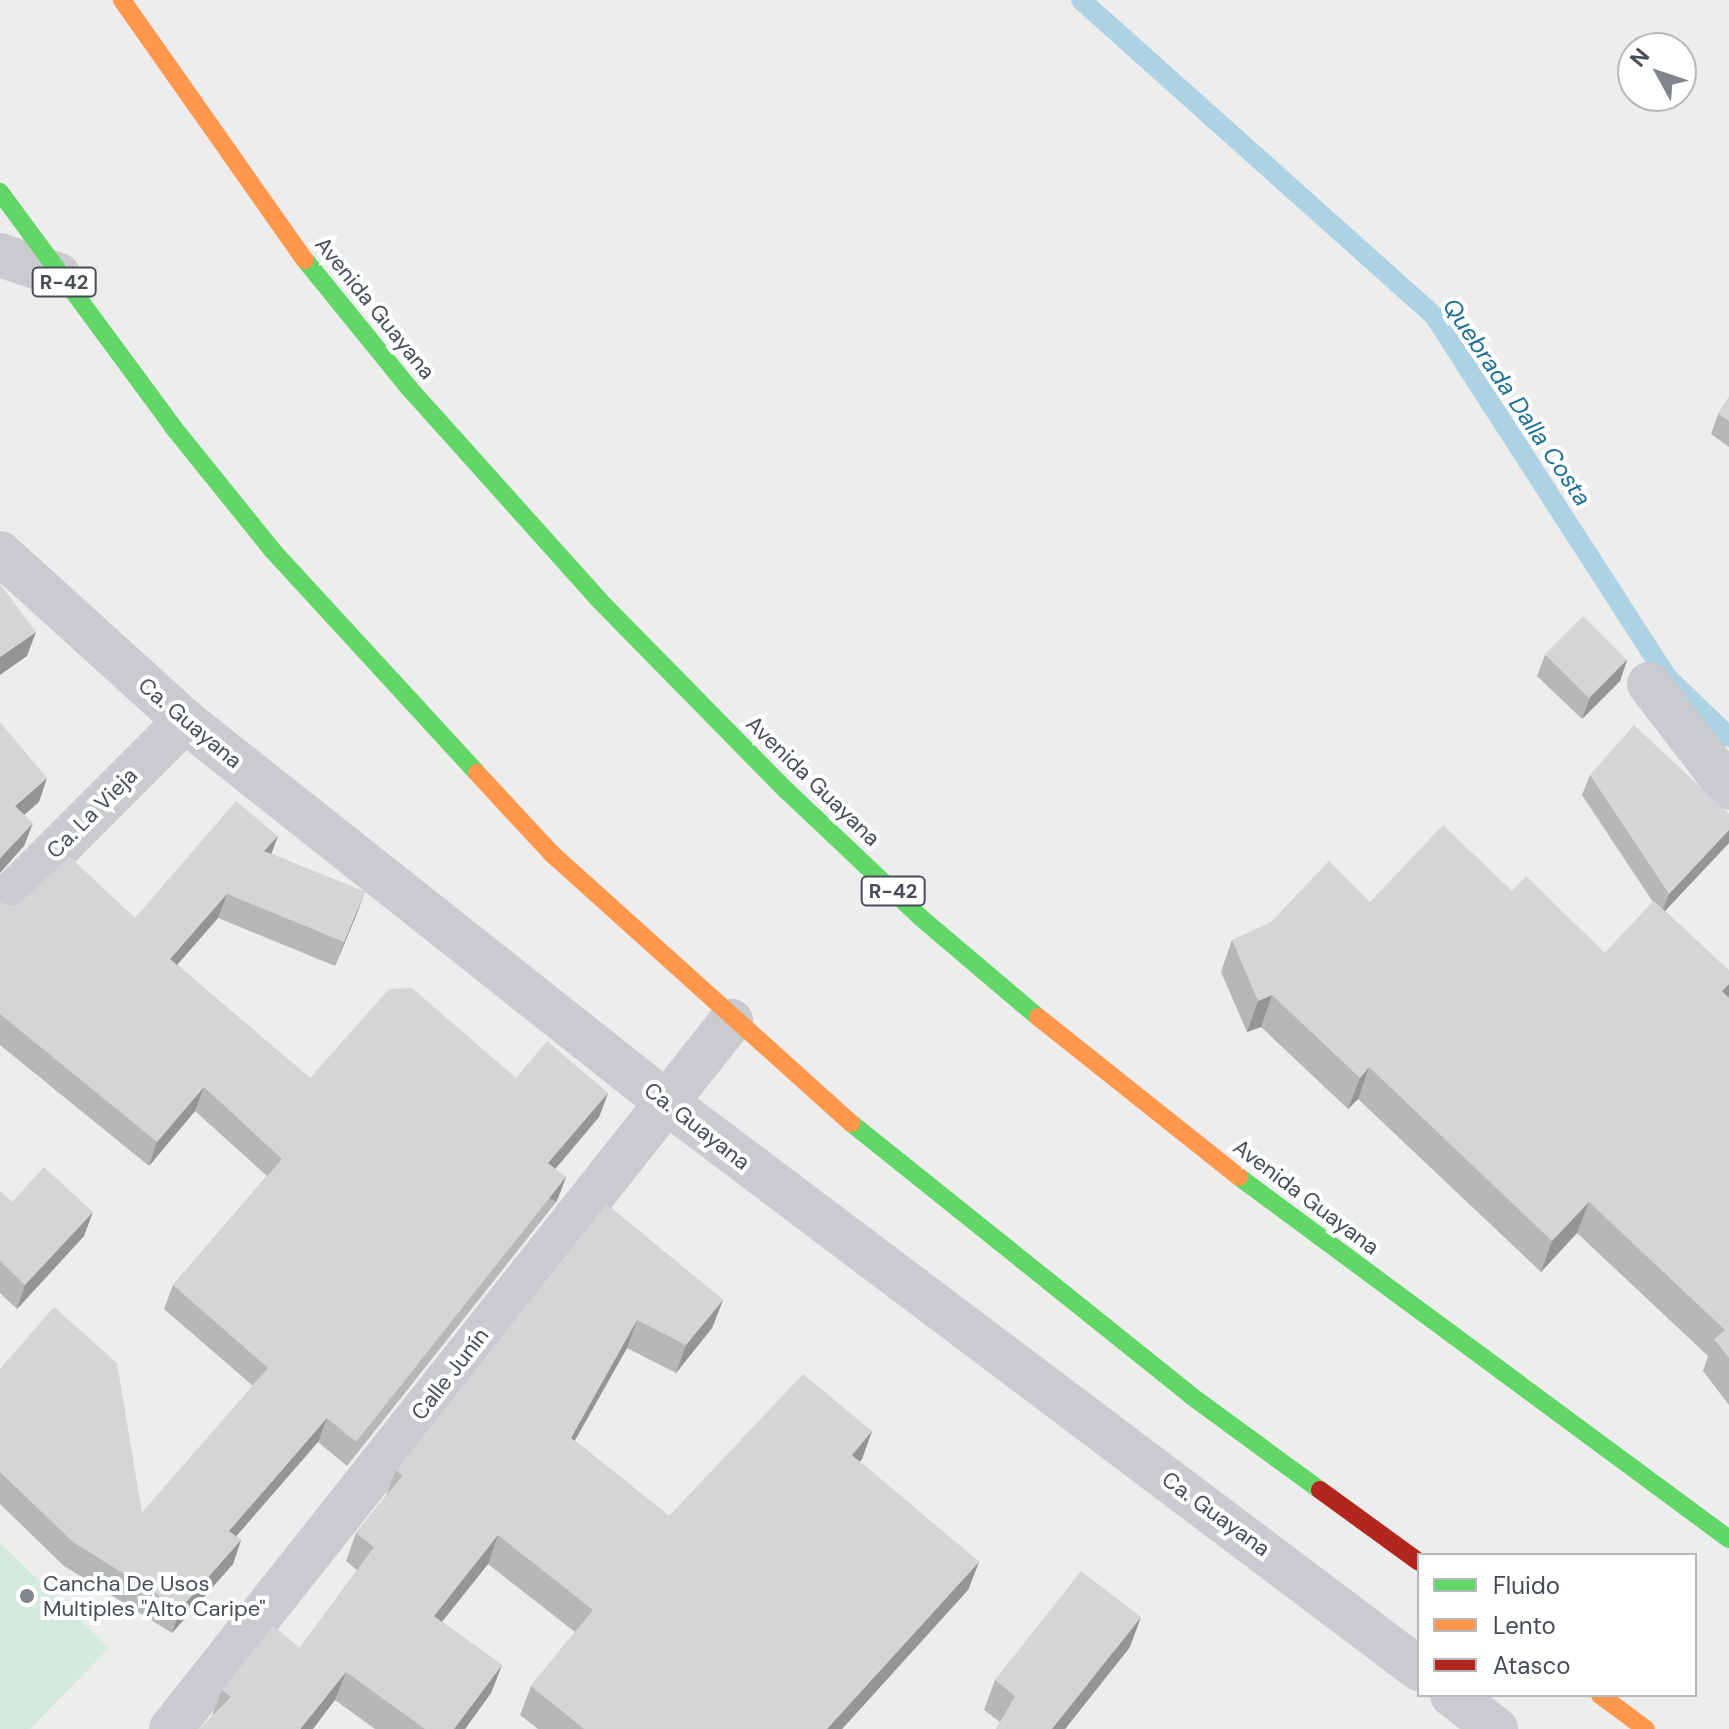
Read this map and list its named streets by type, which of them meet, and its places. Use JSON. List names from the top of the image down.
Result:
{
  "streets": {
    "main road": ["R-42", "Avenida Guayana"],
    "street": ["Ca. Guayana", "Ca. La Vieja", "Calle Junín"]
  },
  "crossings": [
    ["R-42", "Calle Junín"],
    ["Ca. Guayana", "Ca. La Vieja"],
    ["Ca. Guayana", "Calle Junín"]
  ],
  "water": ["Quebrada Dalla Costa"],
  "places": ["Cancha De Usos Multiples \"Alto Caripe\""],
  "legend": ["Fluido", "Lento", "Atasco"],
  "north": "top left"
}
